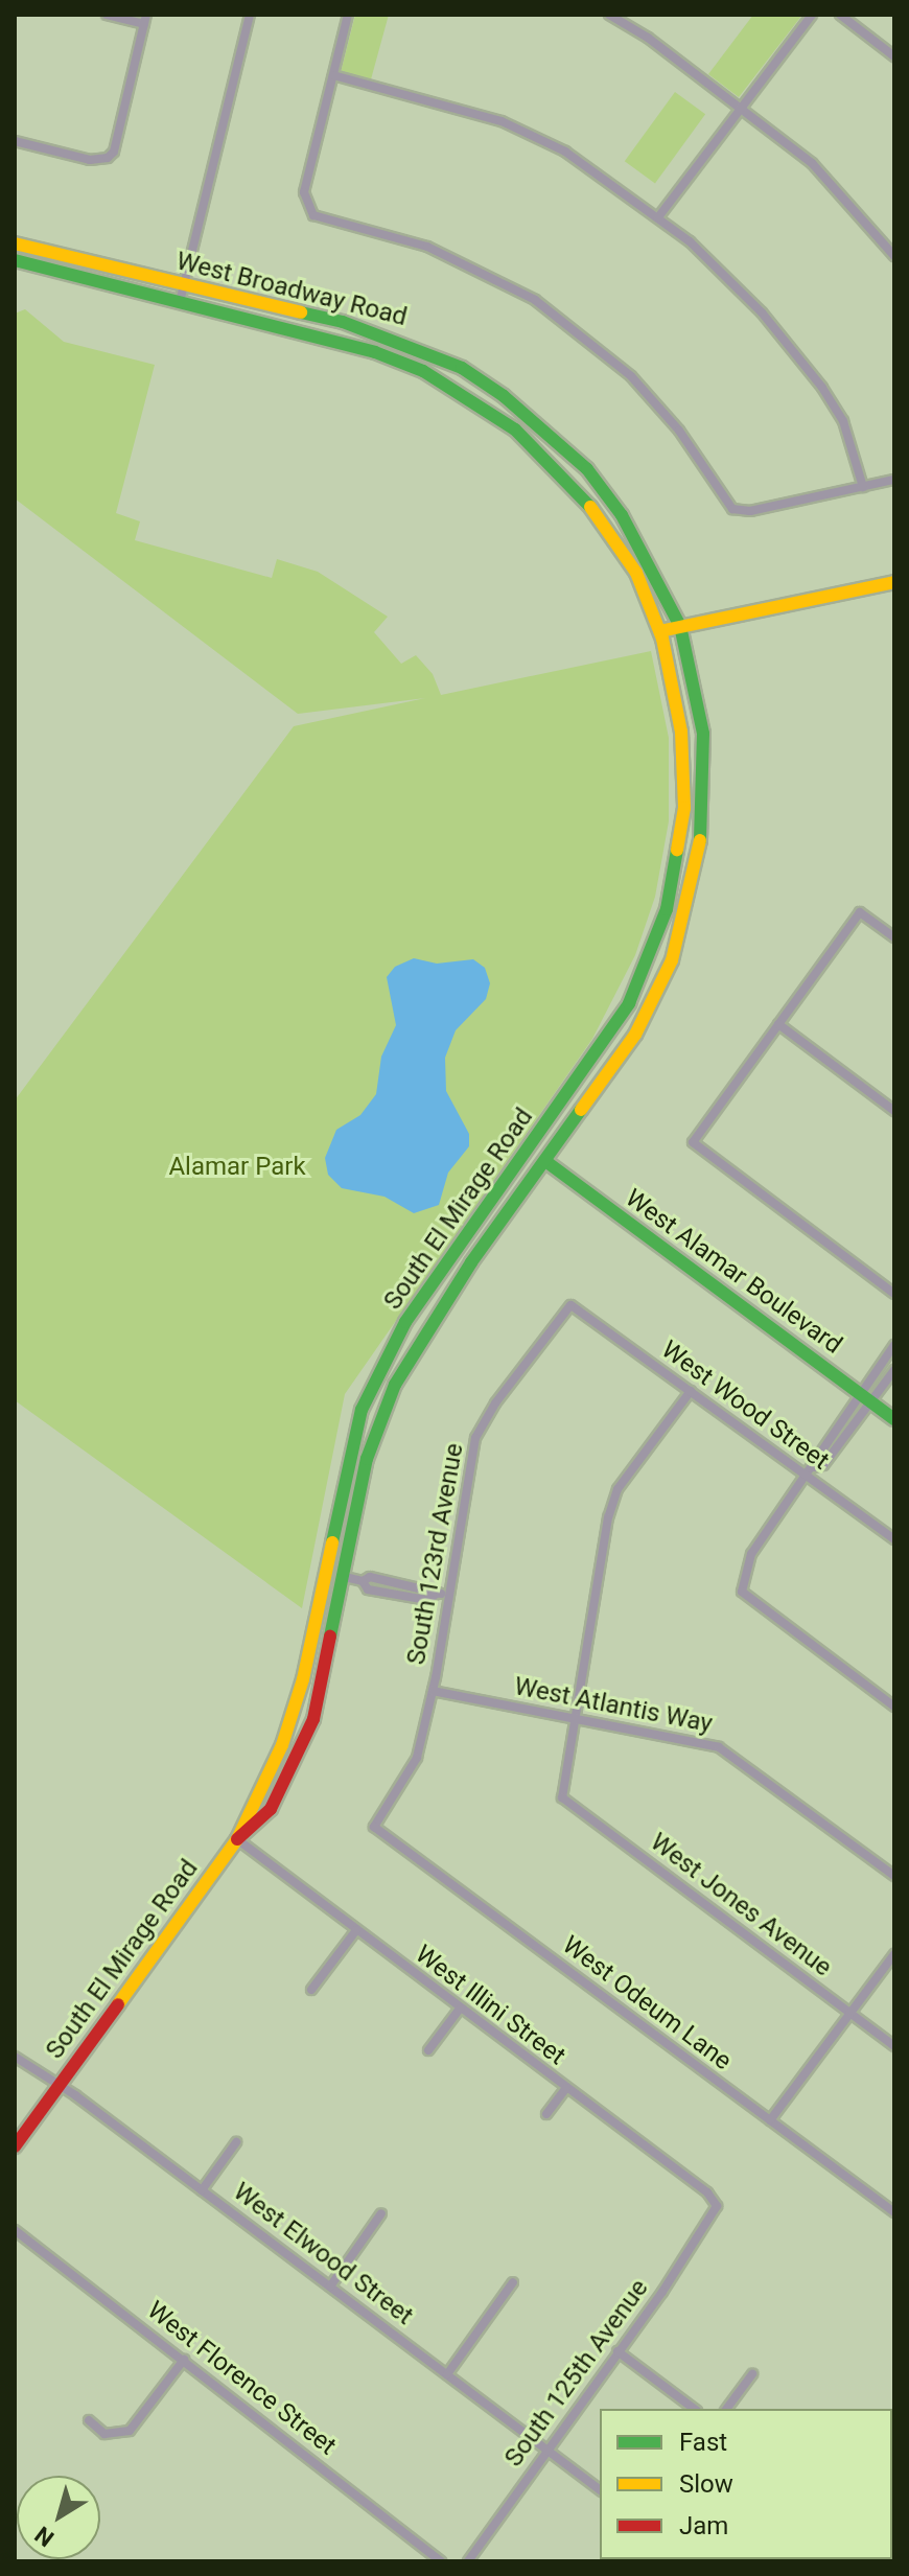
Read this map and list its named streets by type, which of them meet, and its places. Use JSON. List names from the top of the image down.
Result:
{
  "streets": {
    "main road": ["West Broadway Road", "South El Mirage Road", "West Alamar Boulevard"],
    "street": [
      "West Wood Street",
      "South 123rd Avenue",
      "West Atlantis Way",
      "West Jones Avenue",
      "West Odeum Lane",
      "West Illini Street",
      "West Elwood Street",
      "South 125th Avenue",
      "West Florence Street"
    ]
  },
  "crossings": [
    ["West Broadway Road", "South El Mirage Road"],
    ["South El Mirage Road", "West Alamar Boulevard"],
    ["South El Mirage Road", "West Illini Street"],
    ["South El Mirage Road", "West Elwood Street"],
    ["West Wood Street", "South 123rd Avenue"],
    ["South 123rd Avenue", "West Atlantis Way"],
    ["South 123rd Avenue", "West Odeum Lane"],
    ["West Atlantis Way", "West Jones Avenue"],
    ["West Illini Street", "South 125th Avenue"],
    ["West Elwood Street", "South 125th Avenue"]
  ],
  "parks": ["Alamar Park"],
  "legend": ["Fast", "Slow", "Jam"],
  "north": "bottom left"
}
